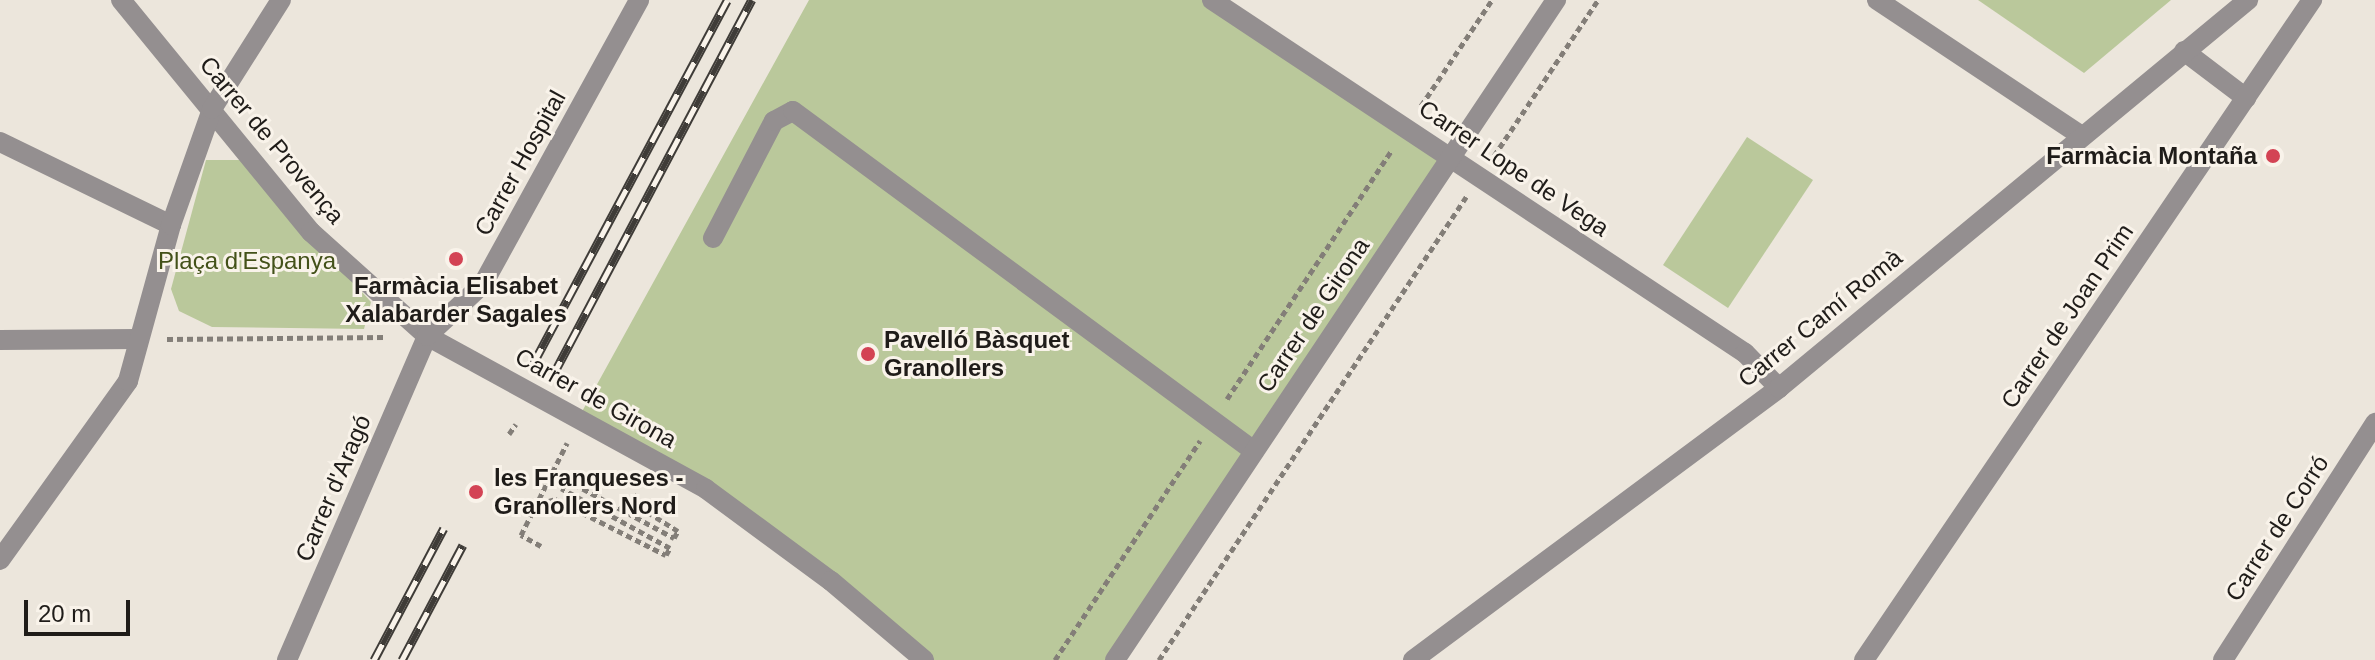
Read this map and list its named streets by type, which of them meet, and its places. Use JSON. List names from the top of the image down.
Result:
{
  "streets": {
    "street": [
      "Carrer de Provença",
      "Carrer Hospital",
      "Carrer Lope de Vega",
      "Carrer de Girona",
      "Carrer de Joan Prim",
      "Carrer Camí Romà",
      "Carrer d'Aragó",
      "Carrer de Corró"
    ]
  },
  "crossings": [
    ["Carrer de Provença", "Carrer Hospital"],
    ["Carrer de Provença", "Carrer de Girona"],
    ["Carrer de Provença", "Carrer d'Aragó"],
    ["Carrer Hospital", "Carrer de Girona"],
    ["Carrer Hospital", "Carrer d'Aragó"],
    ["Carrer Lope de Vega", "Carrer de Girona"],
    ["Carrer Lope de Vega", "Carrer Camí Romà"],
    ["Carrer de Girona", "Carrer d'Aragó"]
  ],
  "parks": ["Plaça d'Espanya"],
  "places": [
    "Farmàcia Montaña",
    "Farmàcia Elisabet Xalabarder Sagales",
    "Pavelló Bàsquet Granollers",
    "les Franqueses - Granollers Nord"
  ],
  "scale_bar": "20 m"
}
